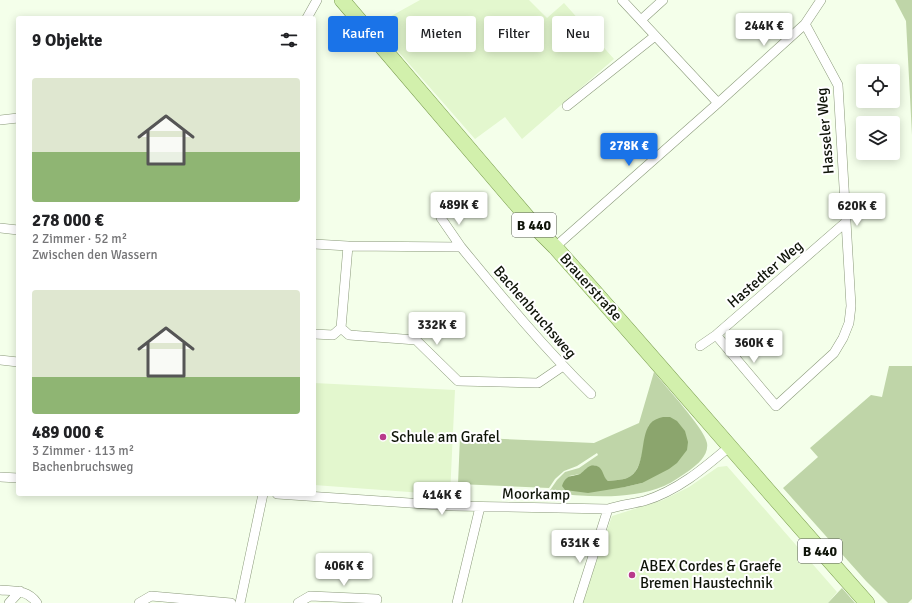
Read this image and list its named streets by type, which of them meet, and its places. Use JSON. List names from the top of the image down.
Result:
{
  "streets": {
    "main road": ["B 440", "Brauerstraße"],
    "street": [
      "Hasseler Weg",
      "Hastedter Weg",
      "Bachenbruchsweg",
      "Moorkamp"
    ]
  },
  "crossings": [
    ["Hasseler Weg", "Hastedter Weg"],
    ["B 440", "Brauerstraße"],
    ["B 440", "Moorkamp"],
    ["Brauerstraße", "Moorkamp"]
  ],
  "places": ["Schule am Grafel", "ABEX Cordes & Graefe Bremen Haustechnik"],
  "page": {
    "price": [
      "244K €",
      "278K €",
      "489K €",
      "620K €",
      "332K €",
      "360K €",
      "414K €",
      "631K €",
      "406K €"
    ],
    "chip": [
      "Kaufen",
      "Mieten",
      "Filter",
      "Neu"
    ],
    "heading": "9 Objekte",
    "list": [
      {
        "name": "278 000 €",
        "note": "2 Zimmer · 52 m² · Zwischen den Wassern"
      },
      {
        "name": "489 000 €",
        "note": "3 Zimmer · 113 m² · Bachenbruchsweg"
      }
    ]
  }
}
